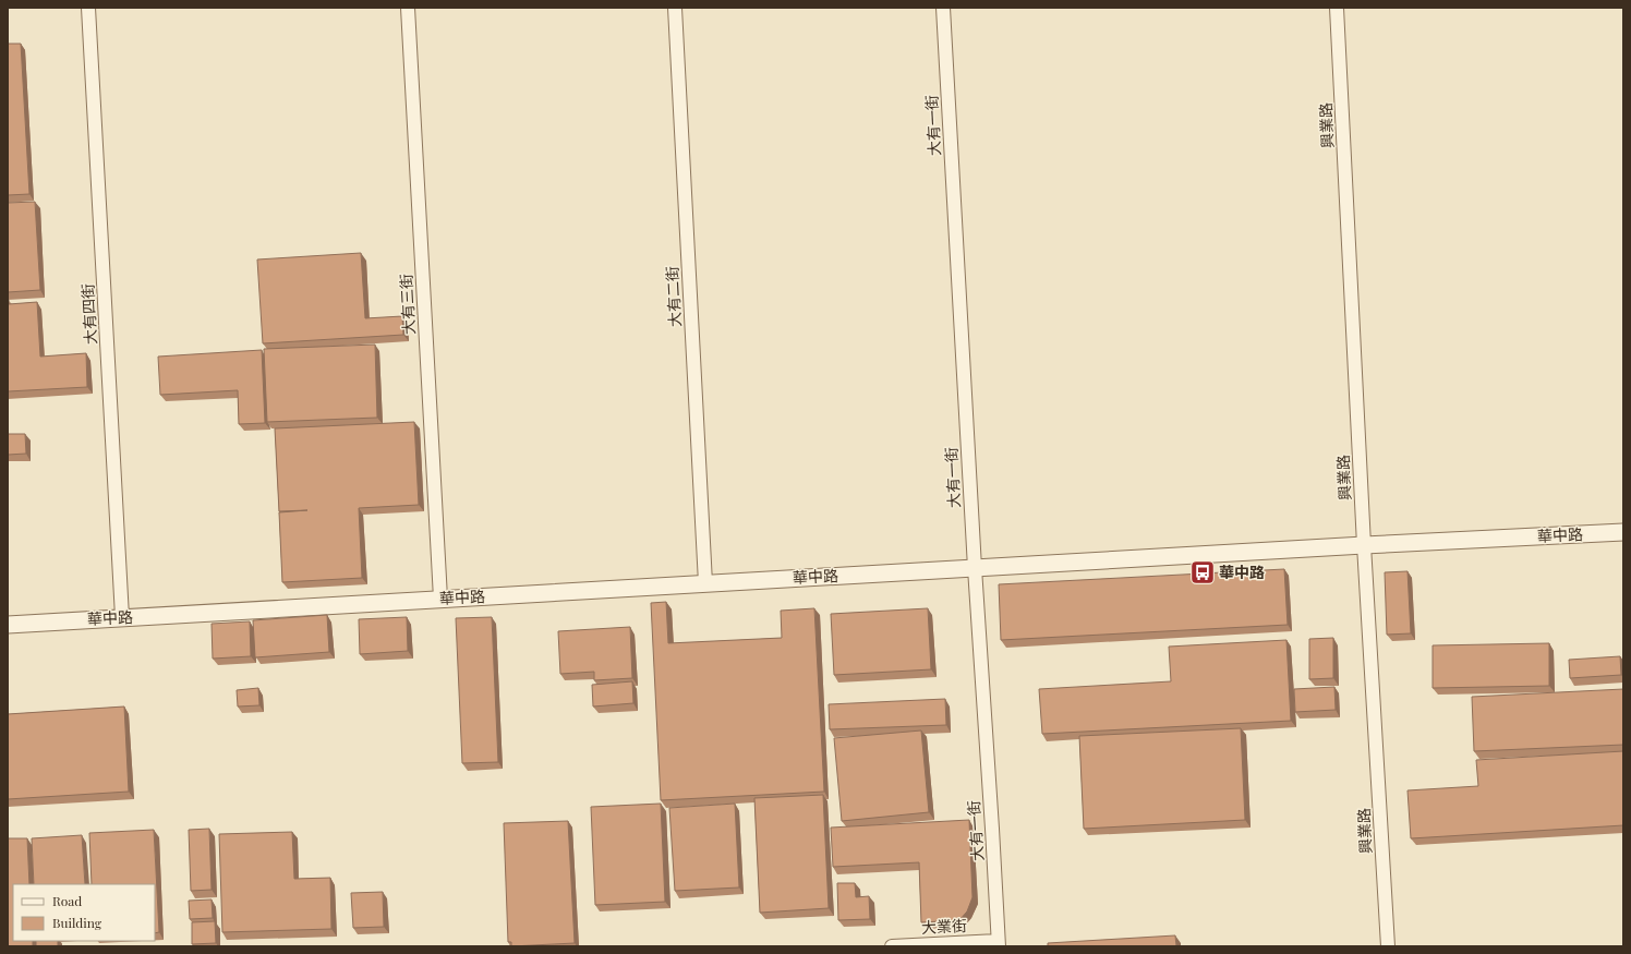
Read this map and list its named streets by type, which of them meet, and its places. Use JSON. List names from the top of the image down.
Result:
{
  "streets": {
    "street": [
      "大有一街",
      "興業路",
      "大有二街",
      "大有三街",
      "大有四街",
      "華中路",
      "大業街"
    ]
  },
  "crossings": [
    ["大有一街", "華中路"],
    ["大有一街", "大業街"],
    ["興業路", "華中路"],
    ["大有二街", "華中路"],
    ["大有三街", "華中路"],
    ["大有四街", "華中路"]
  ],
  "places": {
    "bus stop": ["華中路"]
  },
  "legend": ["Road", "Building"]
}
